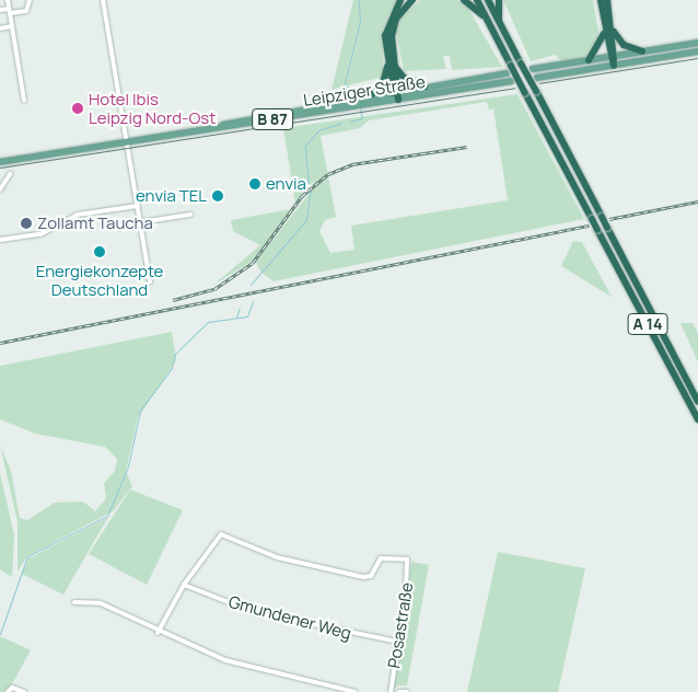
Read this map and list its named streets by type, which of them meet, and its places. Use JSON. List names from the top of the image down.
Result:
{
  "streets": {
    "highway": ["A 14"],
    "main road": ["Leipziger Straße", "B 87"],
    "street": ["Gmundener Weg", "Posastraße"]
  },
  "crossings": [
    ["Leipziger Straße", "B 87"],
    ["Gmundener Weg", "Posastraße"]
  ],
  "places": [
    "Hotel Ibis Leipzig Nord-Ost",
    "envia",
    "envia TEL",
    "Zollamt Taucha",
    "Energiekonzepte Deutschland"
  ]
}
